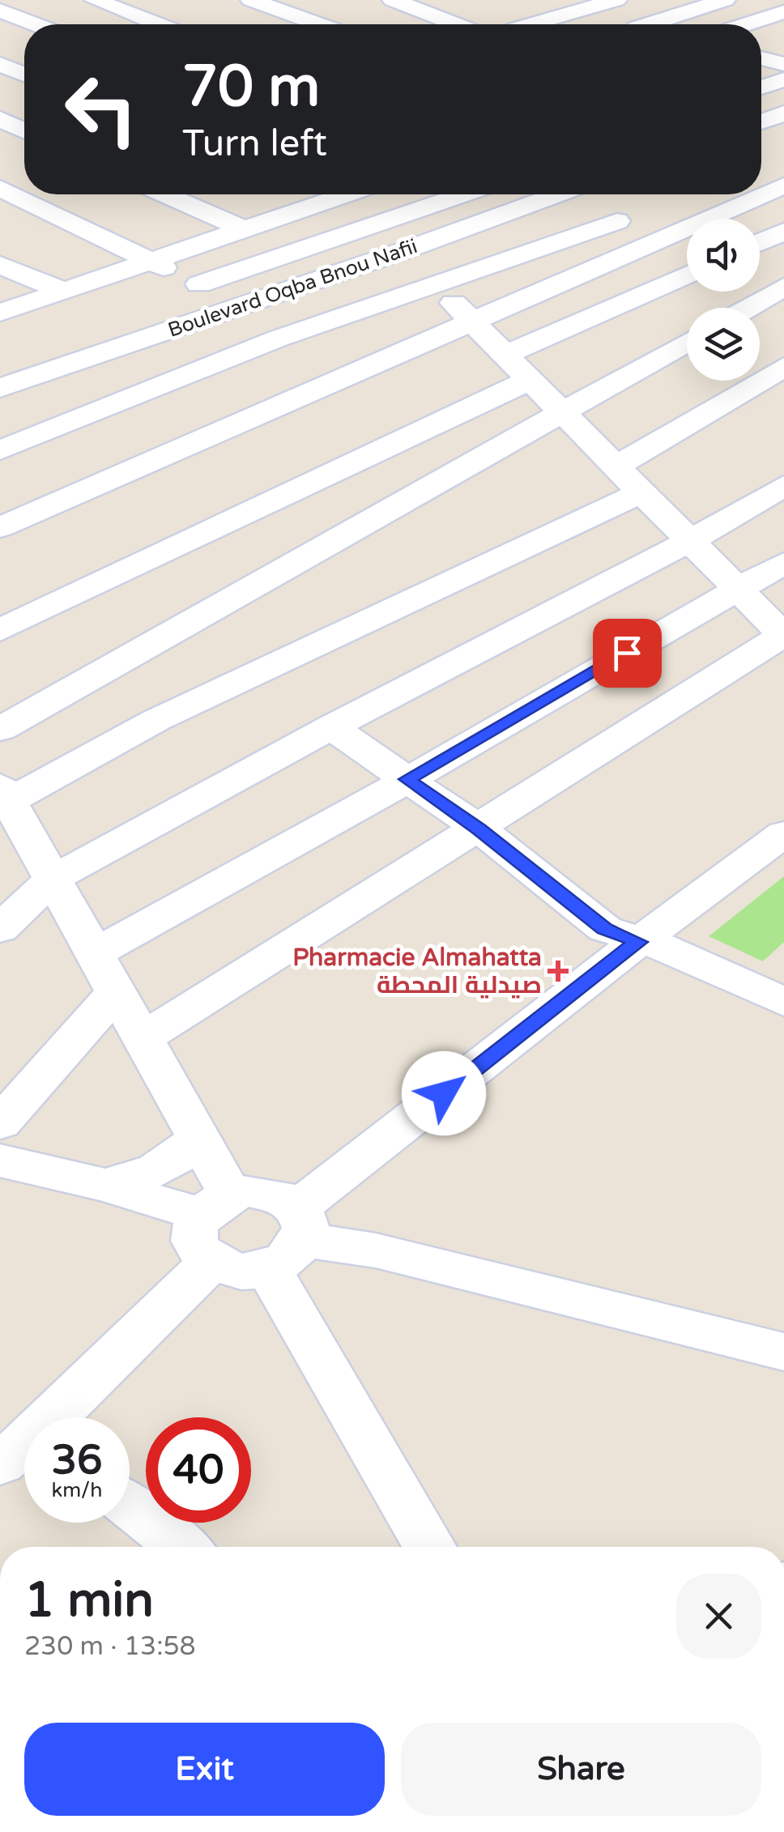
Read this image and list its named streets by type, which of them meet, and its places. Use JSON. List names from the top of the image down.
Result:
{
  "streets": {
    "street": ["Boulevard Oqba Bnou Nafii"]
  },
  "places": {
    "health": ["Pharmacie Almahatta صيدلية المحطة"]
  },
  "page": {
    "turn": ["70 m", "Turn left"],
    "speed": "36 km/h",
    "limit": "40",
    "heading": ["1 min", "230 m · 13:58"],
    "buttons": ["Exit", "Share"]
  }
}
